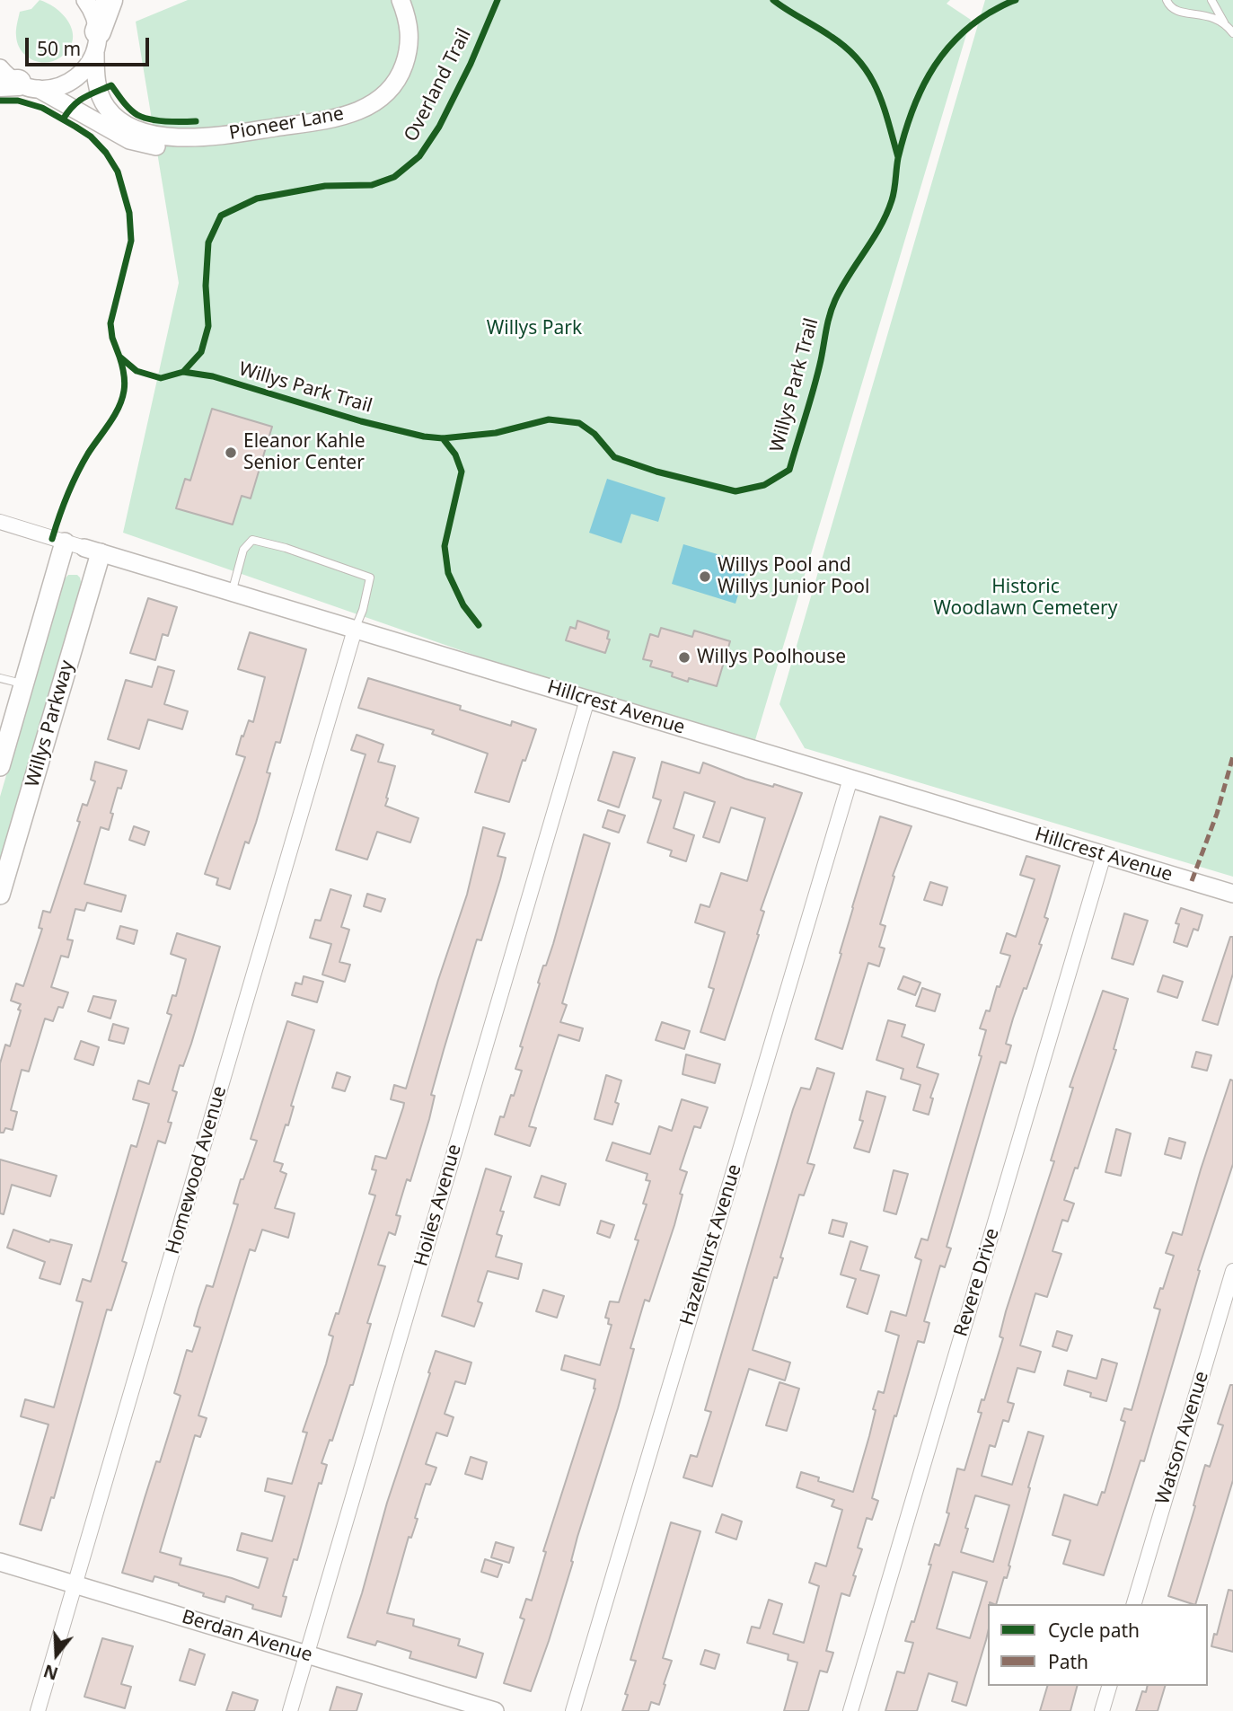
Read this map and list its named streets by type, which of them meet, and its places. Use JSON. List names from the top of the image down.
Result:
{
  "streets": {
    "main road": ["Willys Parkway"],
    "street": [
      "Pioneer Lane",
      "Hillcrest Avenue",
      "Homewood Avenue",
      "Hoiles Avenue",
      "Hazelhurst Avenue",
      "Revere Drive",
      "Watson Avenue",
      "Berdan Avenue"
    ],
    "cycle path": ["Overland Trail", "Willys Park Trail"]
  },
  "crossings": [
    ["Hillcrest Avenue", "Willys Parkway"],
    ["Hillcrest Avenue", "Homewood Avenue"],
    ["Hillcrest Avenue", "Hoiles Avenue"],
    ["Hillcrest Avenue", "Hazelhurst Avenue"],
    ["Hillcrest Avenue", "Revere Drive"],
    ["Homewood Avenue", "Berdan Avenue"],
    ["Hoiles Avenue", "Berdan Avenue"]
  ],
  "parks": ["Willys Park", "Historic Woodlawn Cemetery"],
  "places": ["Eleanor Kahle Senior Center", "Willys Pool and Willys Junior Pool", "Willys Poolhouse"],
  "legend": ["Cycle path", "Path"],
  "scale_bar": "50 m",
  "north": "bottom"
}
